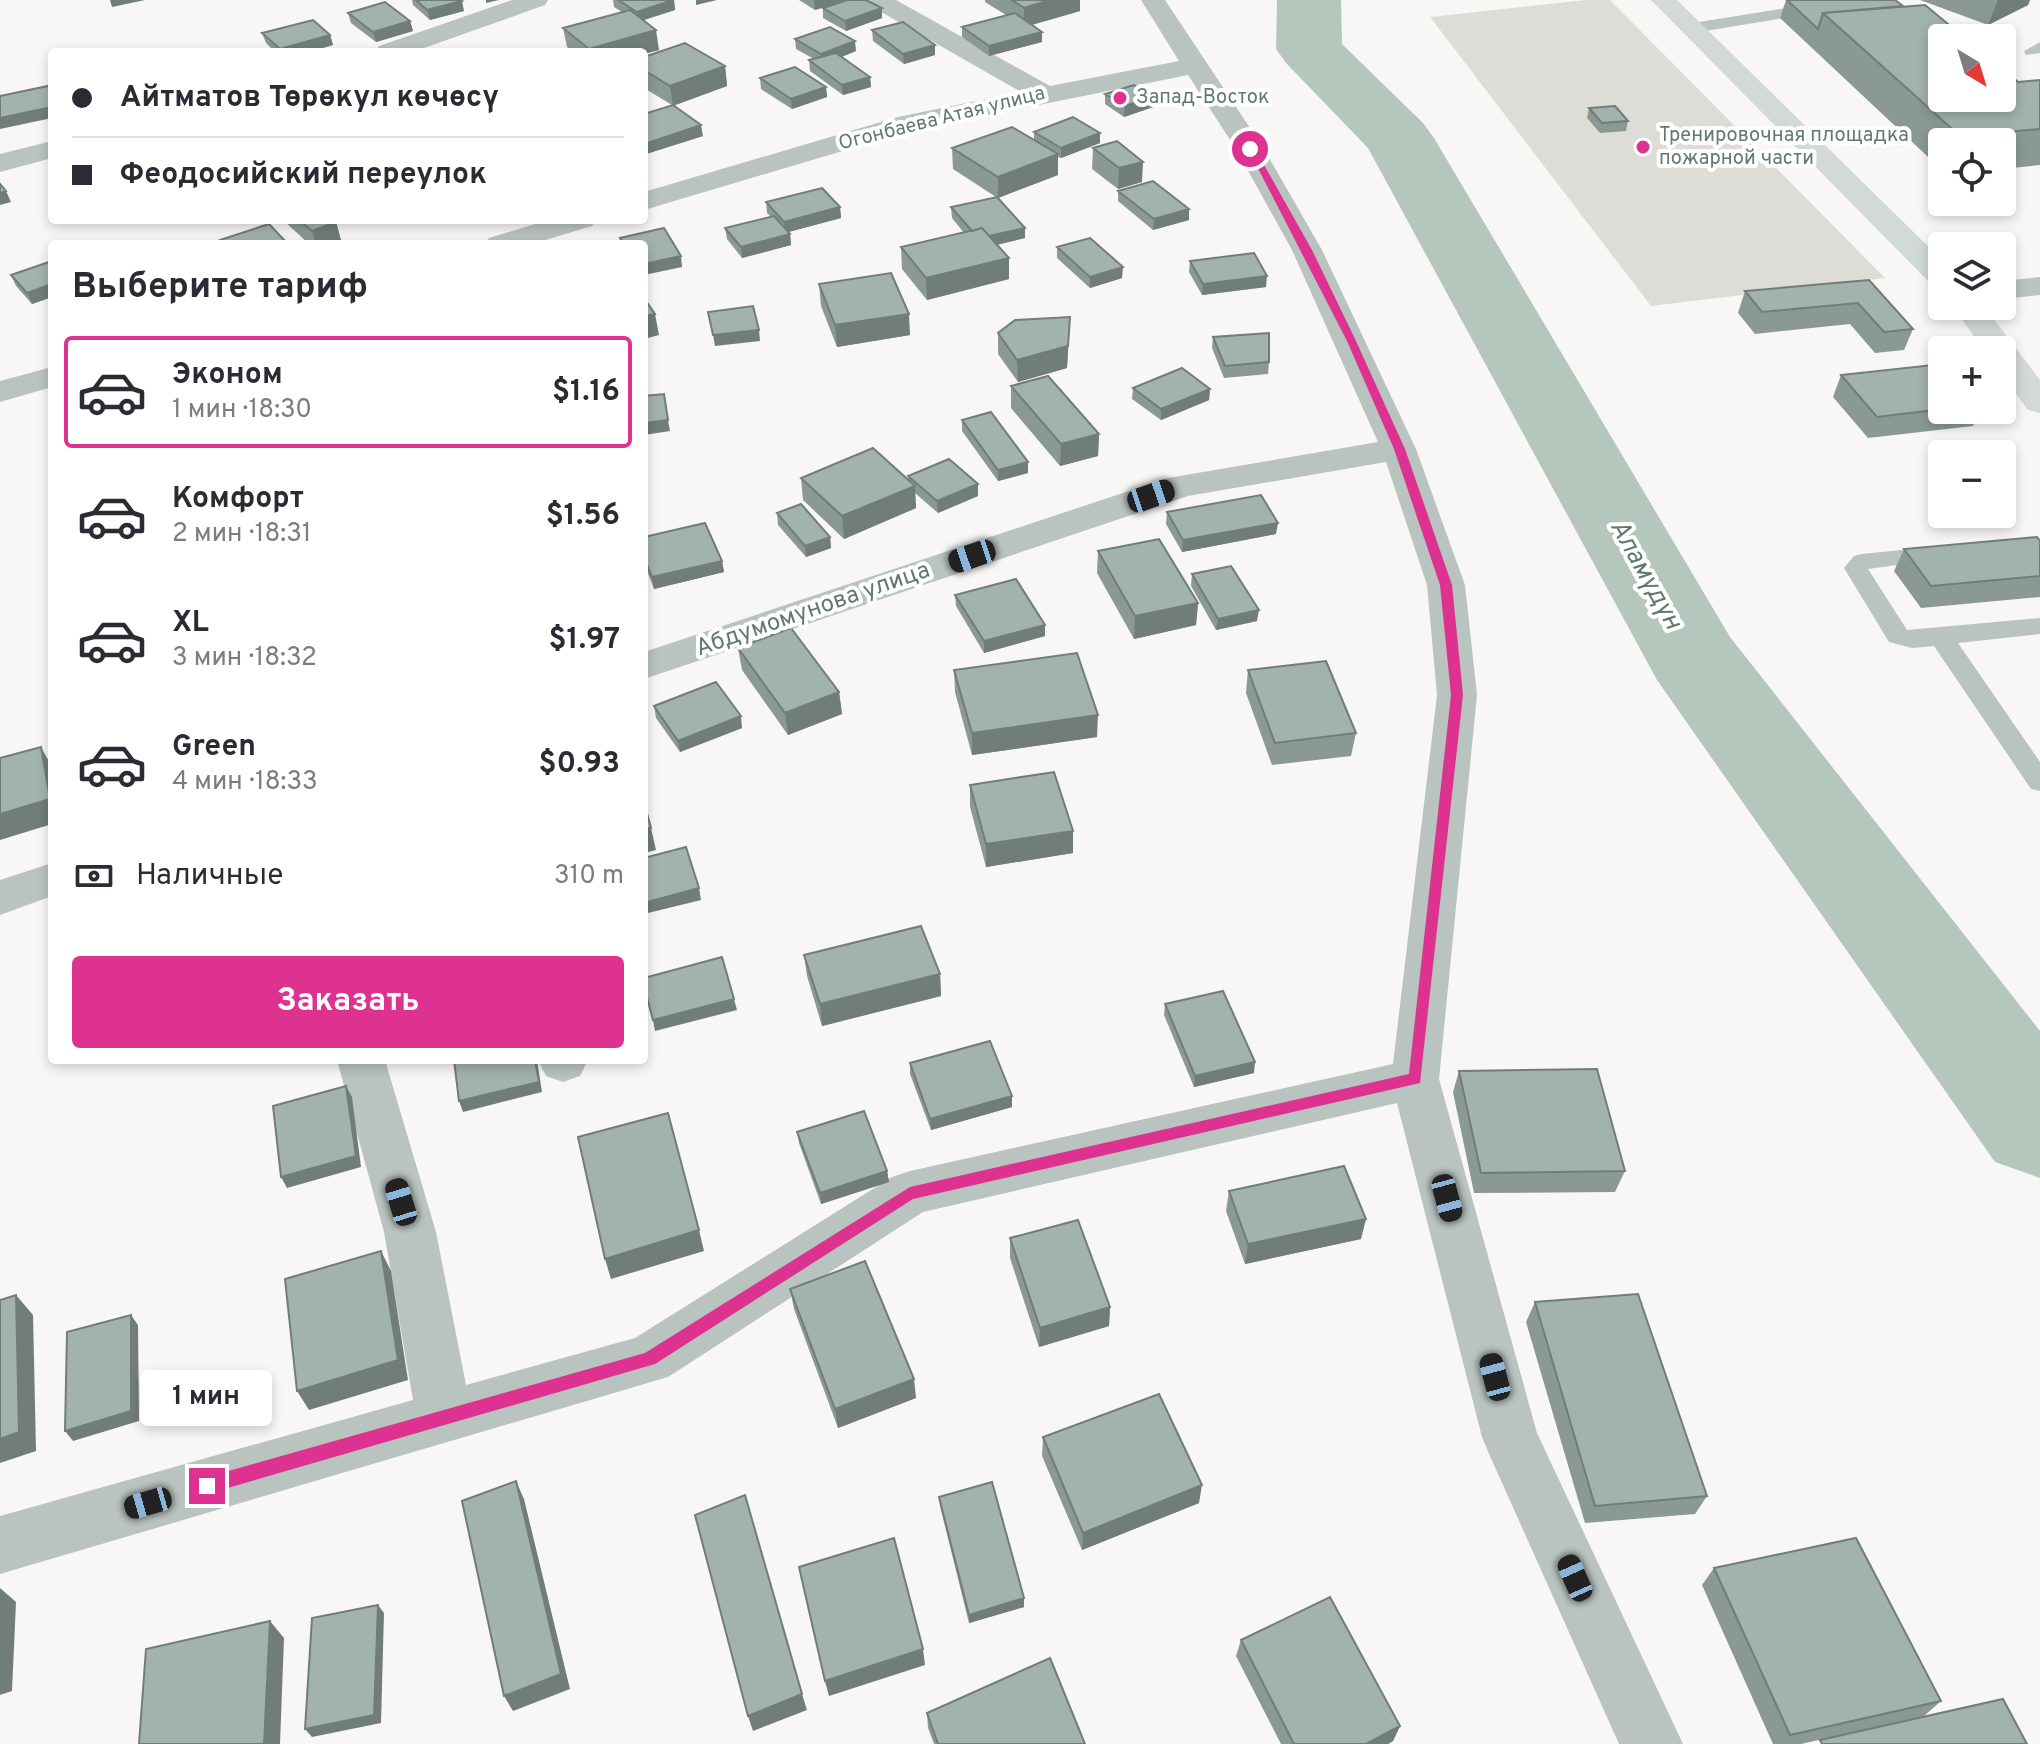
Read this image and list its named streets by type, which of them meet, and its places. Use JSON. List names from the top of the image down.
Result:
{
  "streets": {
    "street": ["Огонбаева Атая улица", "Абдумомунова улица"]
  },
  "water": ["Аламүдүн"],
  "places": ["Запад-Восток", "Тренировочная площадка пожарной части"],
  "north": "bottom right",
  "page": {
    "map_buttons": ["+", "−"],
    "banner": ["Айтматов Төрөкул көчөсү", "Феодосийский переулок"],
    "heading": "Выберите тариф",
    "list": [
      {
        "name": "Эконом",
        "note": "1 мин · 18:30",
        "value": "$1.16"
      },
      {
        "name": "Комфорт",
        "note": "2 мин · 18:31",
        "value": "$1.56"
      },
      {
        "name": "XL",
        "note": "3 мин · 18:32",
        "value": "$1.97"
      },
      {
        "name": "Green",
        "note": "4 мин · 18:33",
        "value": "$0.93"
      }
    ],
    "pay": ["Наличные", "310 m"],
    "buttons": "Заказать",
    "bubble": "1 мин"
  }
}
